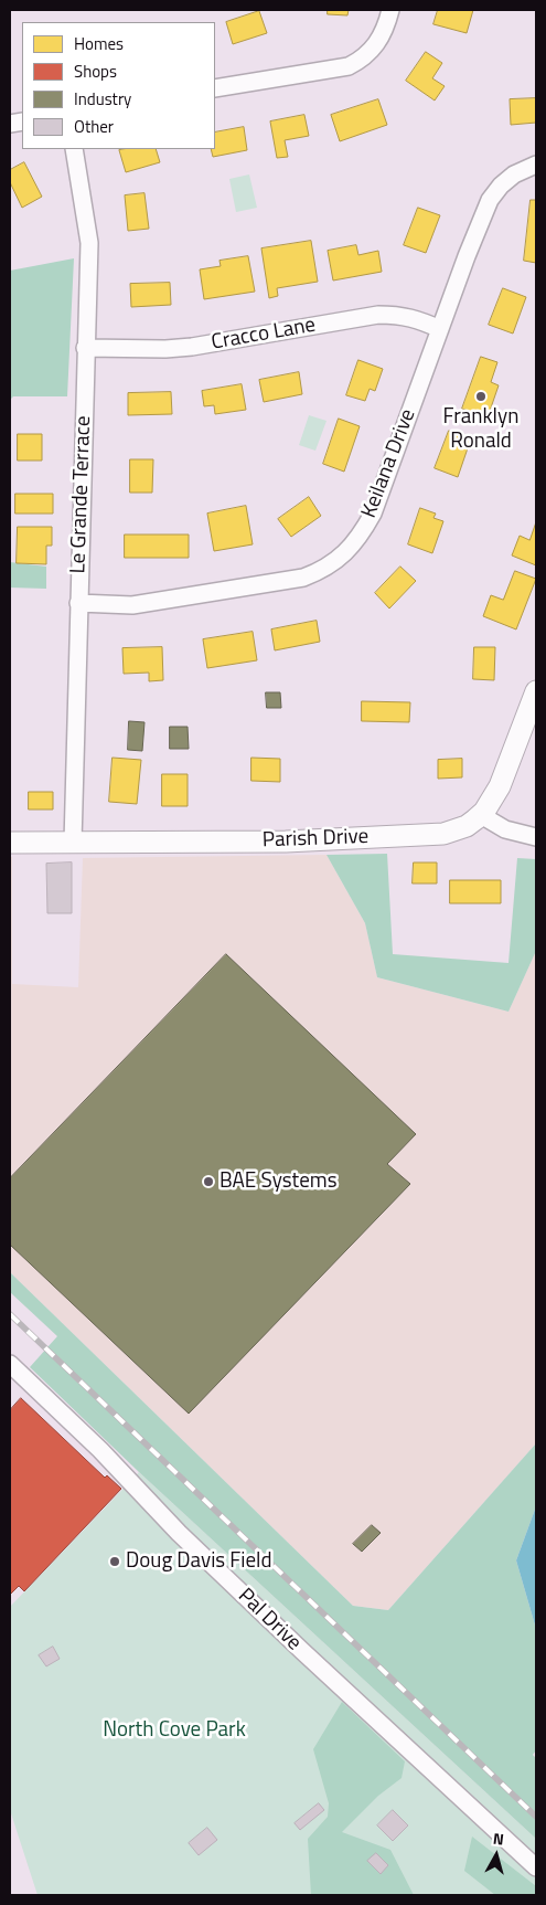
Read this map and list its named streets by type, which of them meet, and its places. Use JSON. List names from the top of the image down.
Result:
{
  "streets": {
    "street": [
      "Cracco Lane",
      "Keilana Drive",
      "Le Grande Terrace",
      "Parish Drive",
      "Pal Drive"
    ]
  },
  "crossings": [
    ["Cracco Lane", "Keilana Drive"],
    ["Cracco Lane", "Le Grande Terrace"],
    ["Keilana Drive", "Le Grande Terrace"],
    ["Le Grande Terrace", "Parish Drive"]
  ],
  "parks": ["North Cove Park"],
  "places": ["Franklyn Ronald", "BAE Systems", "Doug Davis Field"],
  "legend": [
    "Homes",
    "Shops",
    "Industry",
    "Other"
  ],
  "north": "top"
}
